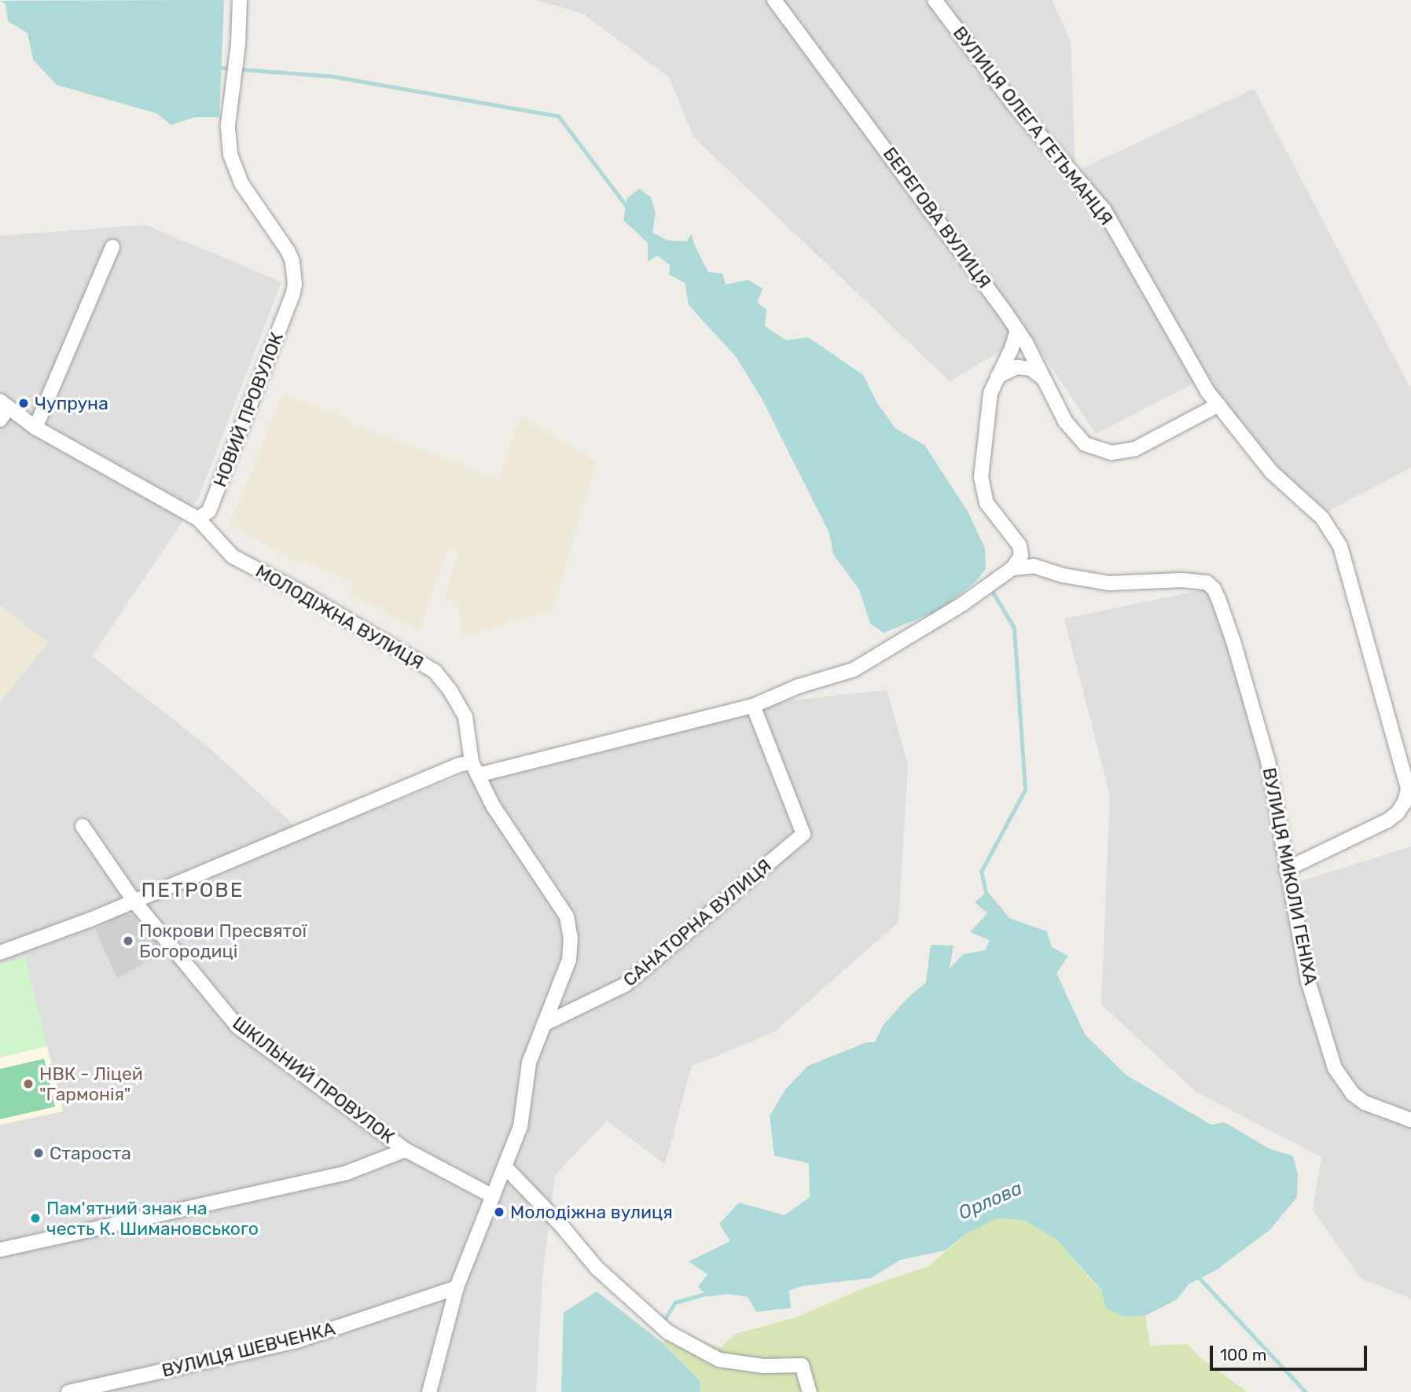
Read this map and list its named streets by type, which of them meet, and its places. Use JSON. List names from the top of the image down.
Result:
{
  "streets": {
    "street": [
      "ВУЛИЦЯ ОЛЕГА ГЕТЬМАНЦЯ",
      "БЕРЕГОВА ВУЛИЦЯ",
      "НОВИЙ ПРОВУЛОК",
      "МОЛОДІЖНА ВУЛИЦЯ",
      "ВУЛИЦЯ МИКОЛИ ГЕНІХА",
      "САНАТОРНА ВУЛИЦЯ",
      "ШКІЛЬНИЙ ПРОВУЛОК",
      "ВУЛИЦЯ ШЕВЧЕНКА"
    ]
  },
  "crossings": [
    ["ВУЛИЦЯ ОЛЕГА ГЕТЬМАНЦЯ", "БЕРЕГОВА ВУЛИЦЯ"],
    ["ВУЛИЦЯ ОЛЕГА ГЕТЬМАНЦЯ", "ВУЛИЦЯ МИКОЛИ ГЕНІХА"],
    ["НОВИЙ ПРОВУЛОК", "МОЛОДІЖНА ВУЛИЦЯ"],
    ["МОЛОДІЖНА ВУЛИЦЯ", "САНАТОРНА ВУЛИЦЯ"]
  ],
  "districts": ["ПЕТРОВЕ"],
  "water": ["Орлова"],
  "places": [
    "Чупруна",
    "Покрови Пресвятої Богородиці",
    "НВК - Ліцей \"Гармонія\"",
    "Староста",
    "Молодіжна вулиця",
    "Пам'ятний знак на честь К. Шимановського"
  ],
  "scale_bar": "100 m"
}
